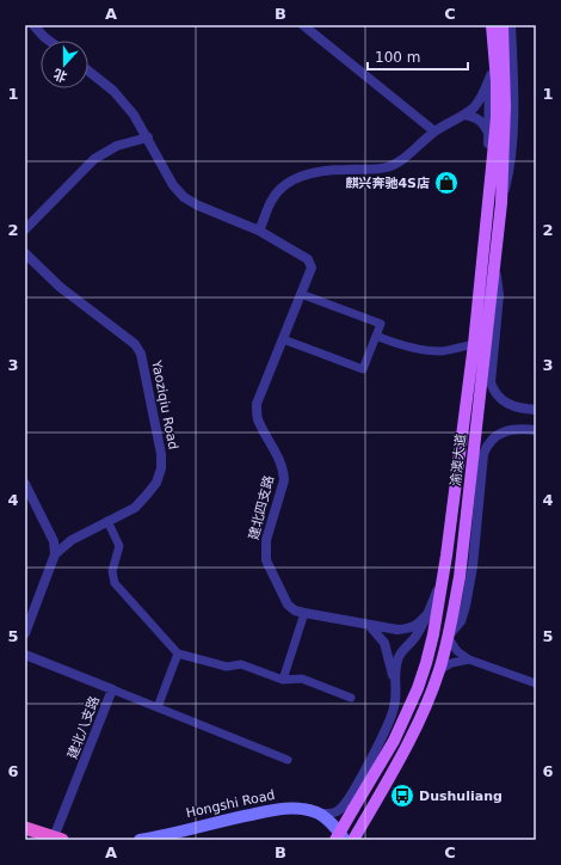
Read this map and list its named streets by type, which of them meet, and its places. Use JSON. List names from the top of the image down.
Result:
{
  "streets": {
    "main road": ["渝澳大道", "Hongshi Road"],
    "street": ["Yaoziqiu Road", "建北四支路", "建北八支路"]
  },
  "places": {
    "shop": ["麒兴奔驰4S店"],
    "bus stop": ["Dushuliang"]
  },
  "scale_bar": "100 m",
  "north": "bottom",
  "grid": {
    "columns": ["A", "B", "C"],
    "rows": [
      "1",
      "2",
      "3",
      "4",
      "5",
      "6"
    ]
  }
}
